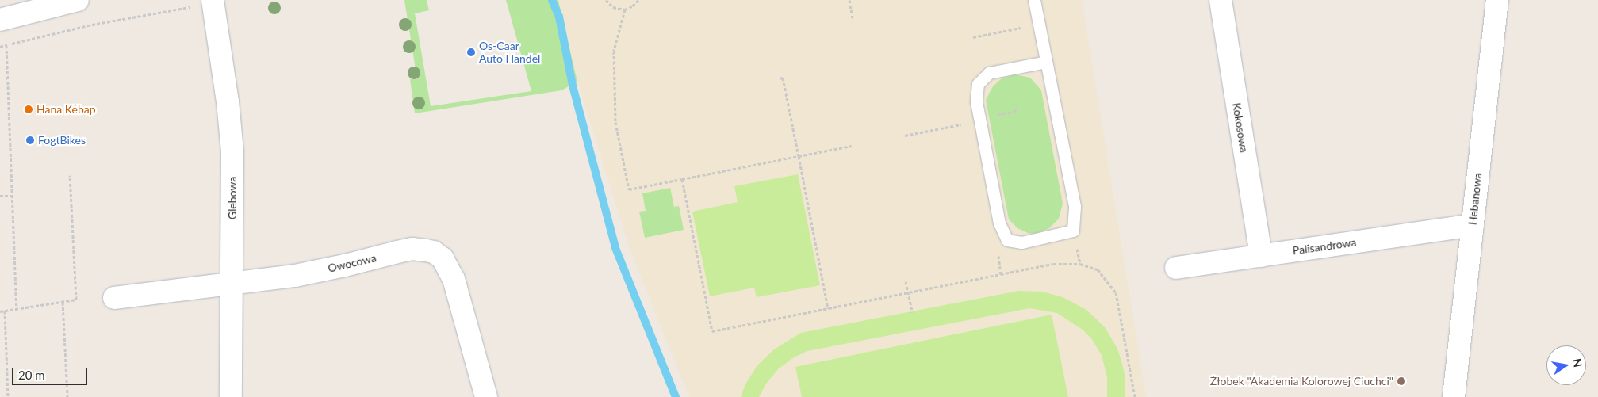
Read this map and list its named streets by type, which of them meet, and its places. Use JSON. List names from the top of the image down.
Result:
{
  "streets": {
    "street": [
      "Kokosowa",
      "Glebowa",
      "Hebanowa",
      "Palisandrowa",
      "Owocowa"
    ]
  },
  "crossings": [
    ["Kokosowa", "Palisandrowa"],
    ["Glebowa", "Owocowa"],
    ["Hebanowa", "Palisandrowa"]
  ],
  "places": [
    "Os-Caar Auto Handel",
    "Hana Kebap",
    "FogtBikes",
    "Żłobek \"Akademia Kolorowej Ciuchci\""
  ],
  "scale_bar": "20 m",
  "north": "right"
}
